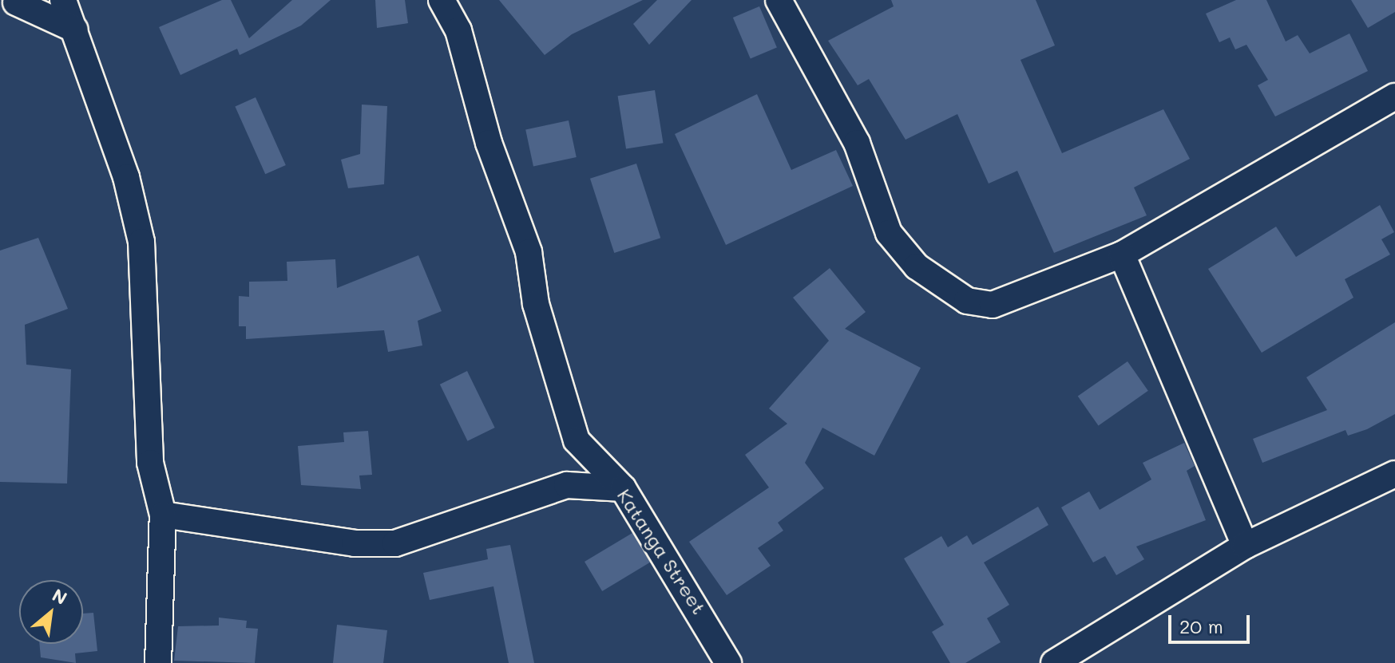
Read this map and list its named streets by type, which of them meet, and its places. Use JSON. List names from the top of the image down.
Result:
{
  "streets": {
    "street": ["Katanga Street"]
  },
  "scale_bar": "20 m",
  "north": "top right"
}
